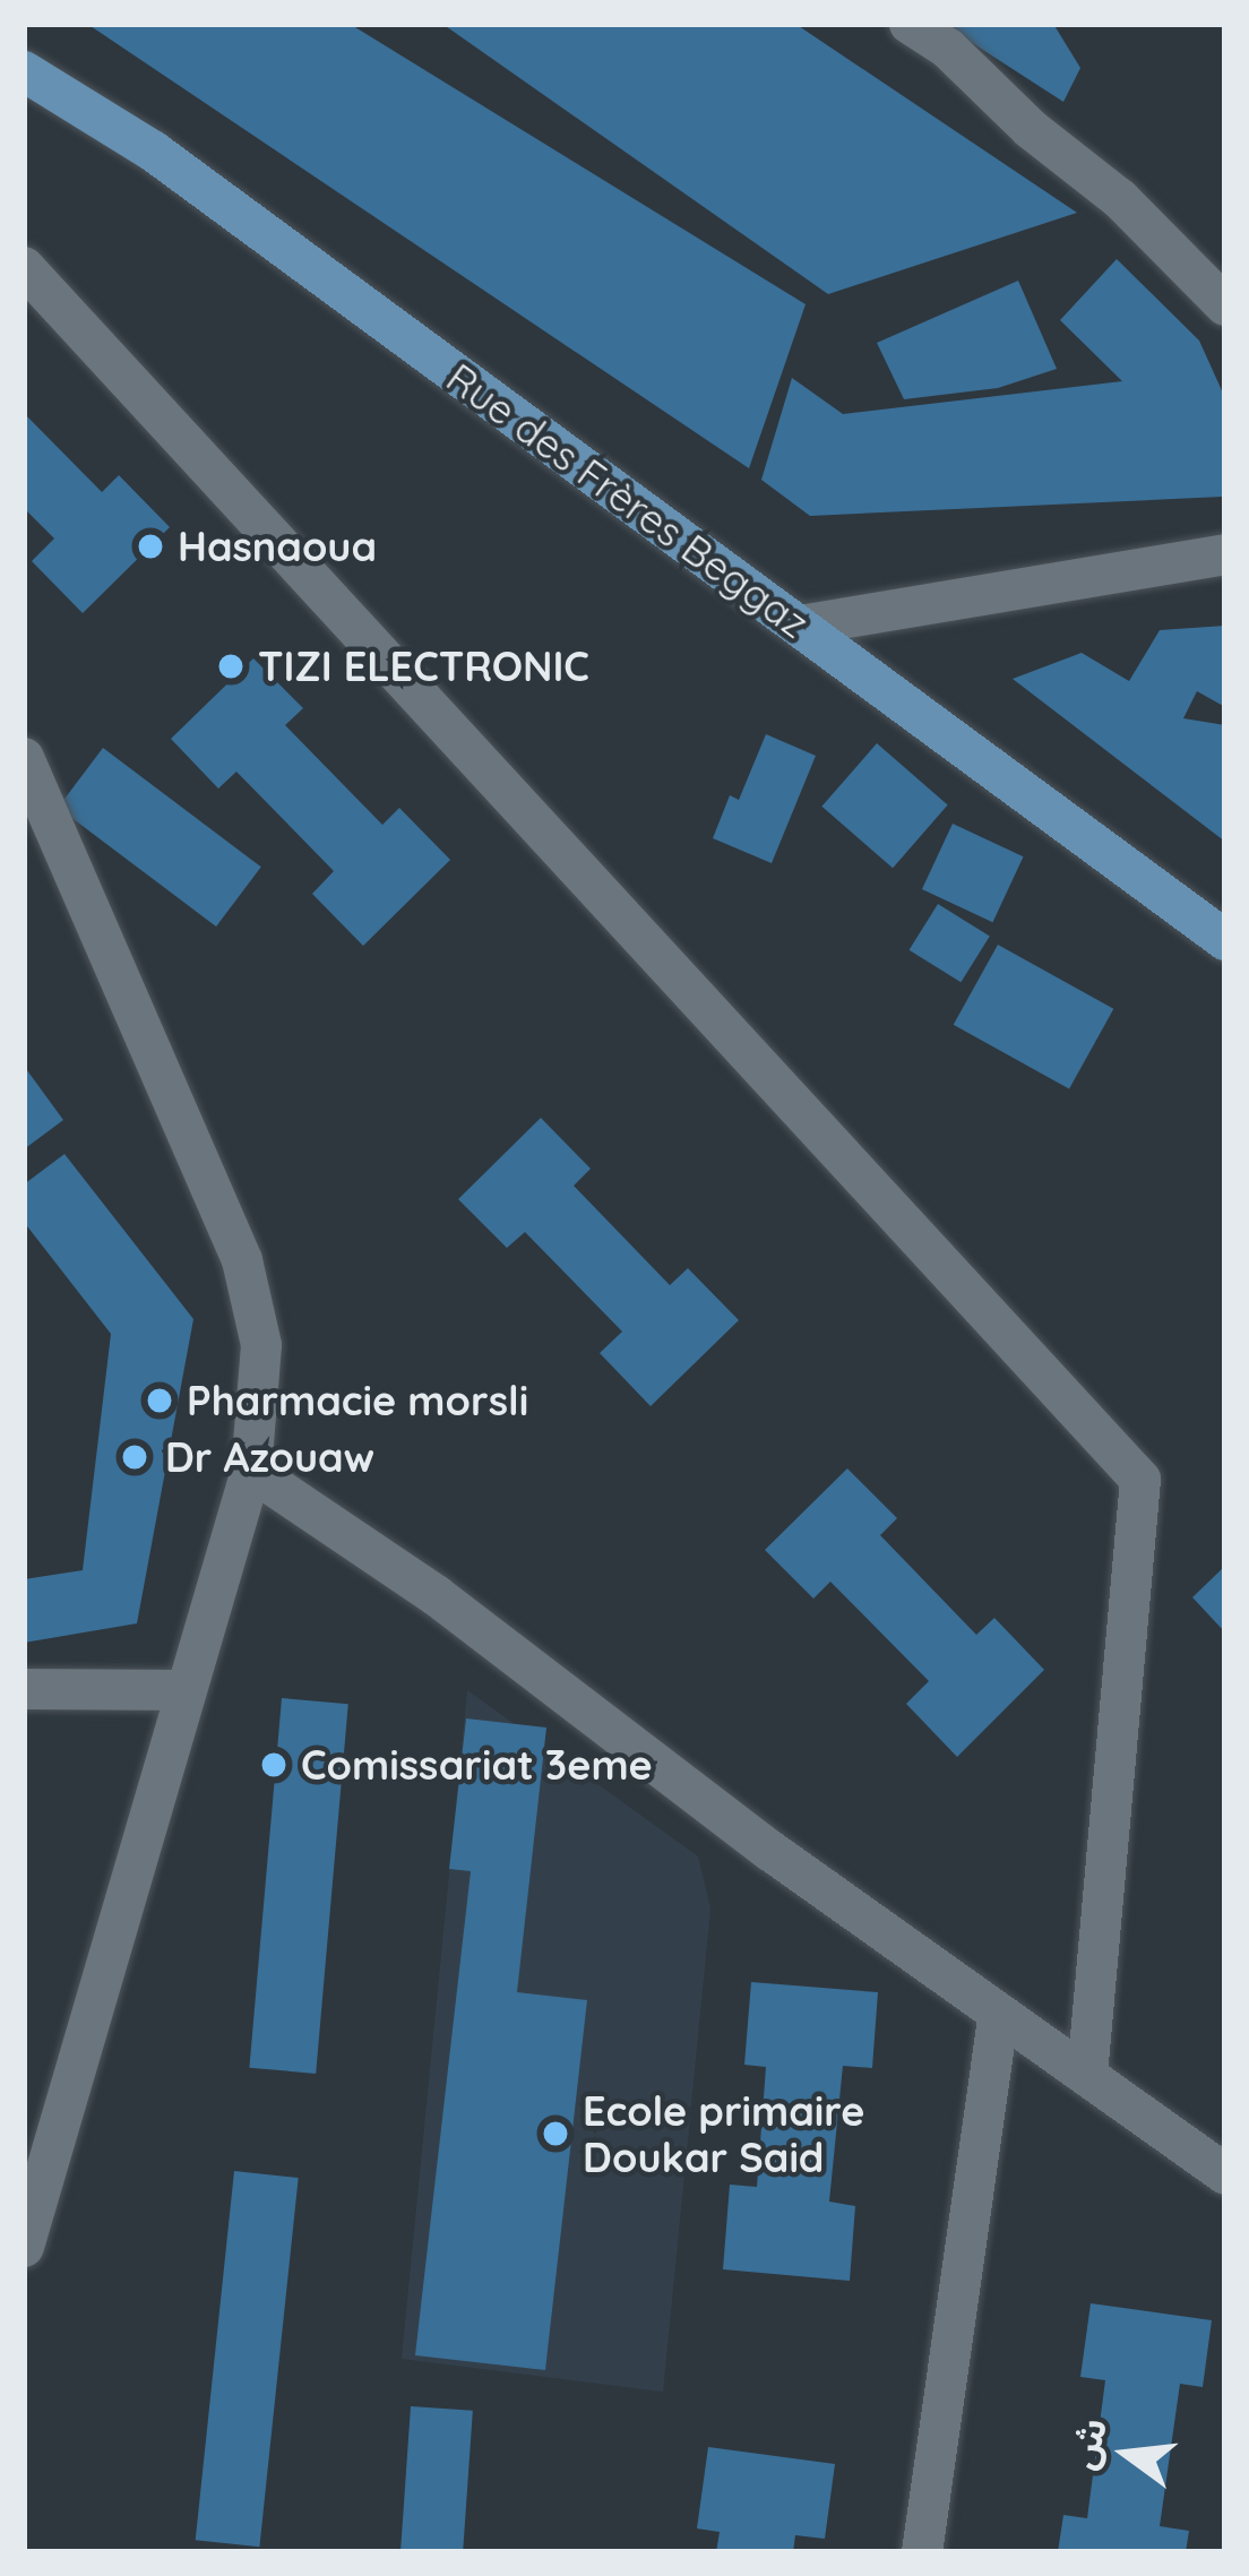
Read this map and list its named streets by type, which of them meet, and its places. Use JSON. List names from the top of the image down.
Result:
{
  "streets": {
    "main road": ["Rue des Frères Beggaz"]
  },
  "places": [
    "Hasnaoua",
    "TIZI ELECTRONIC",
    "Pharmacie morsli",
    "Dr Azouaw",
    "Comissariat 3eme",
    "Ecole primaire Doukar Said"
  ],
  "north": "left"
}
